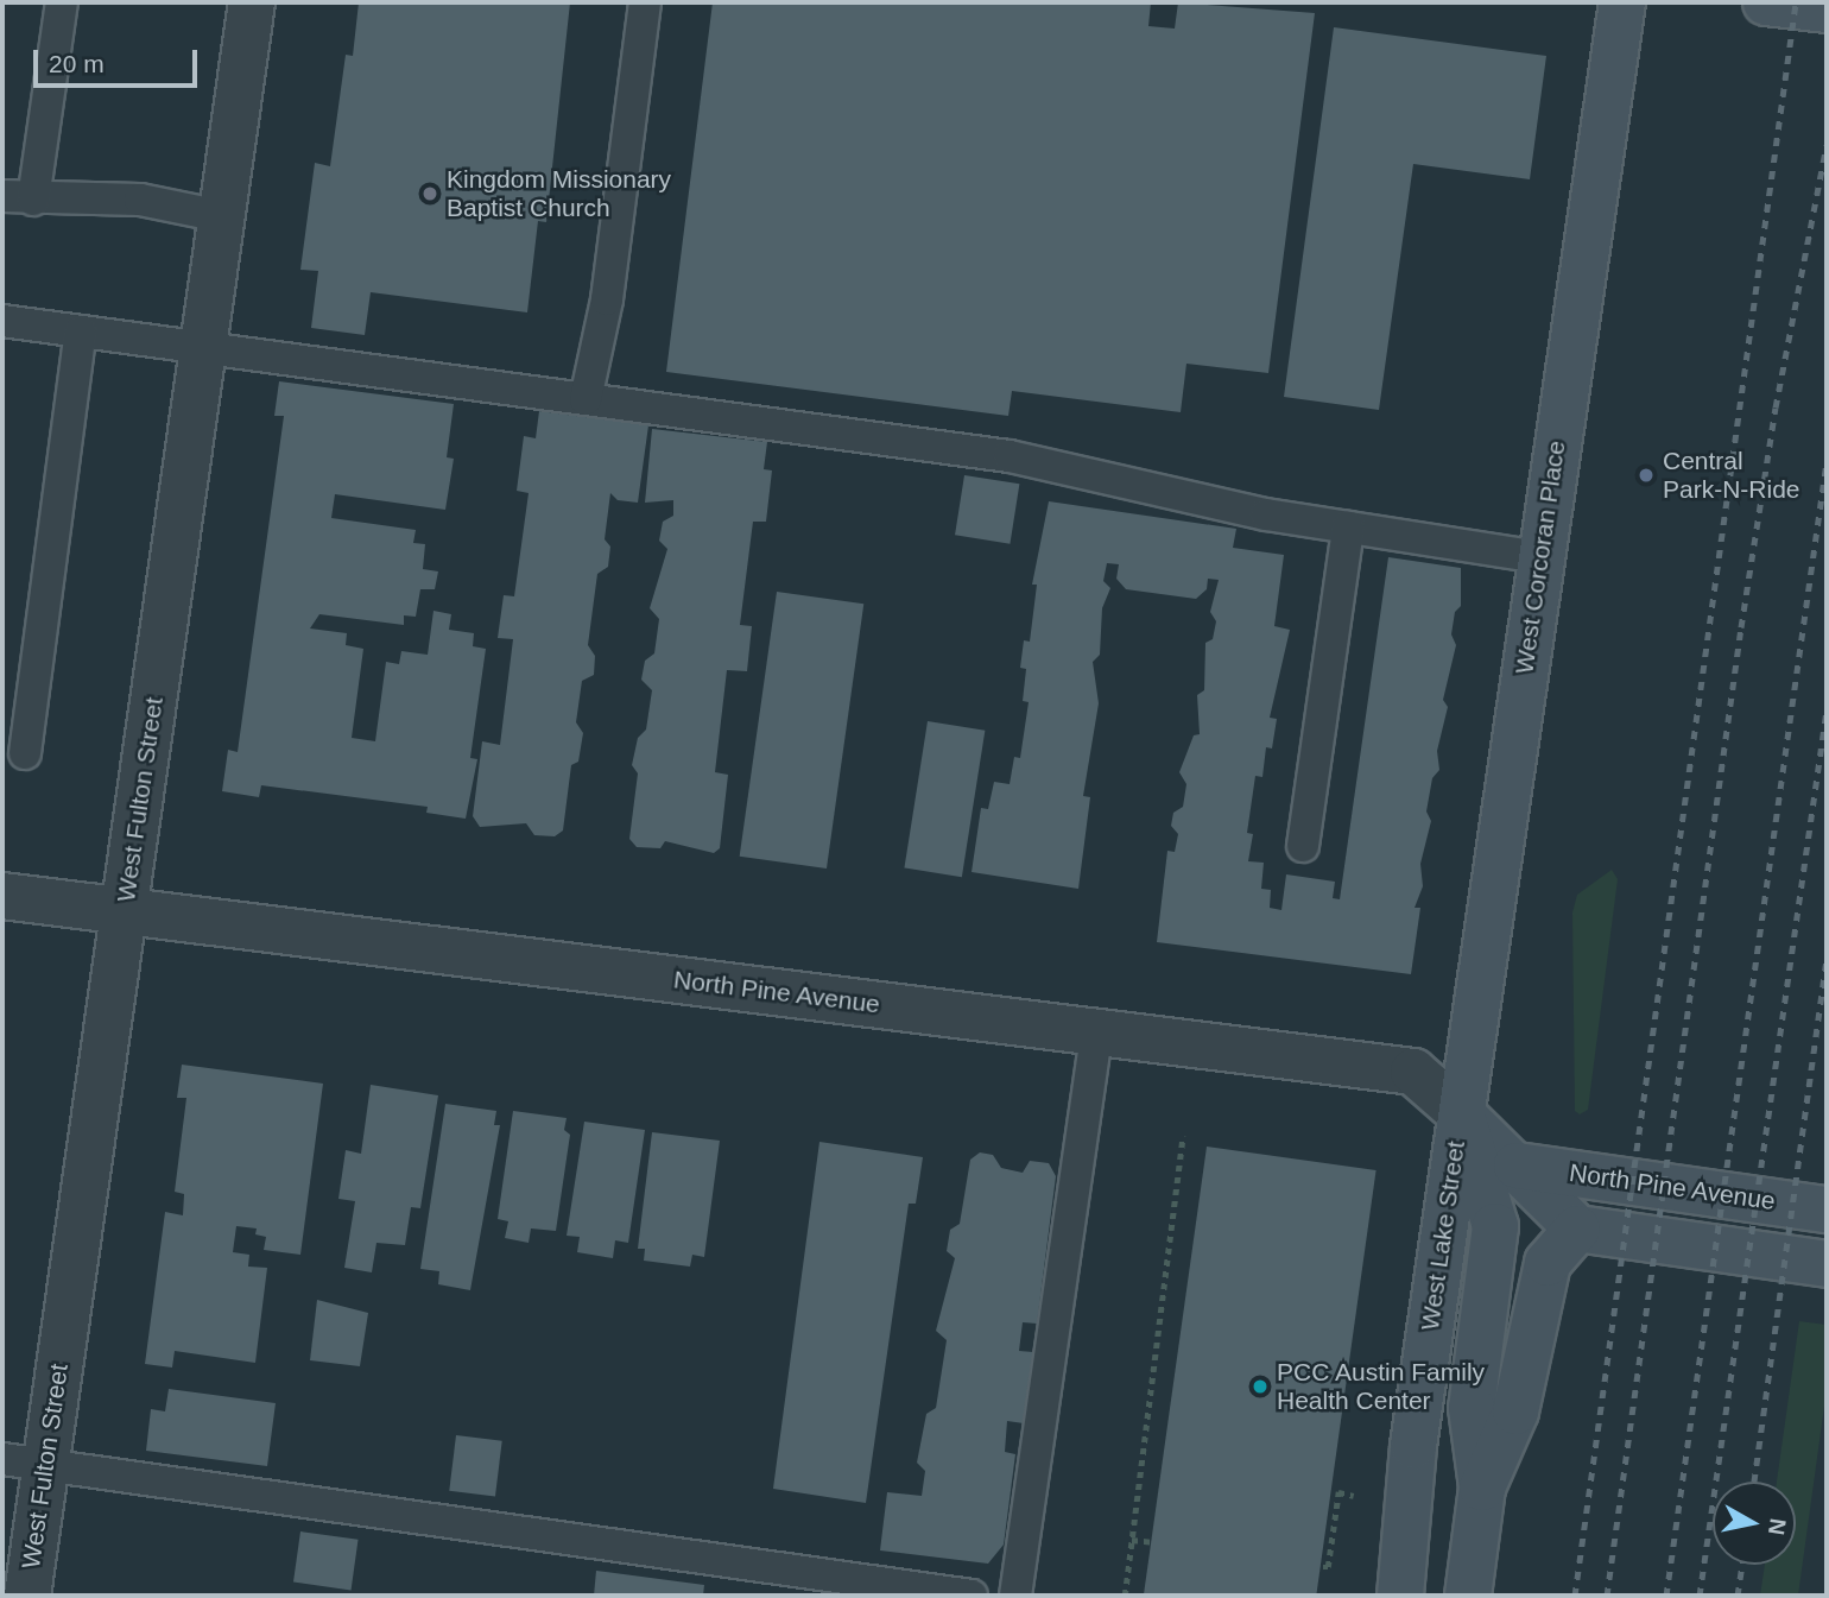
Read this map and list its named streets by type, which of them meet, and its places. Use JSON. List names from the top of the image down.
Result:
{
  "streets": {
    "main road": ["West Corcoran Place", "North Pine Avenue", "West Lake Street"],
    "street": ["West Fulton Street"]
  },
  "crossings": [
    ["West Corcoran Place", "North Pine Avenue"],
    ["West Corcoran Place", "West Lake Street"],
    ["West Fulton Street", "North Pine Avenue"],
    ["North Pine Avenue", "West Lake Street"]
  ],
  "places": ["Kingdom Missionary Baptist Church", "Central Park-N-Ride", "PCC Austin Family Health Center"],
  "scale_bar": "20 m",
  "north": "right"
}
